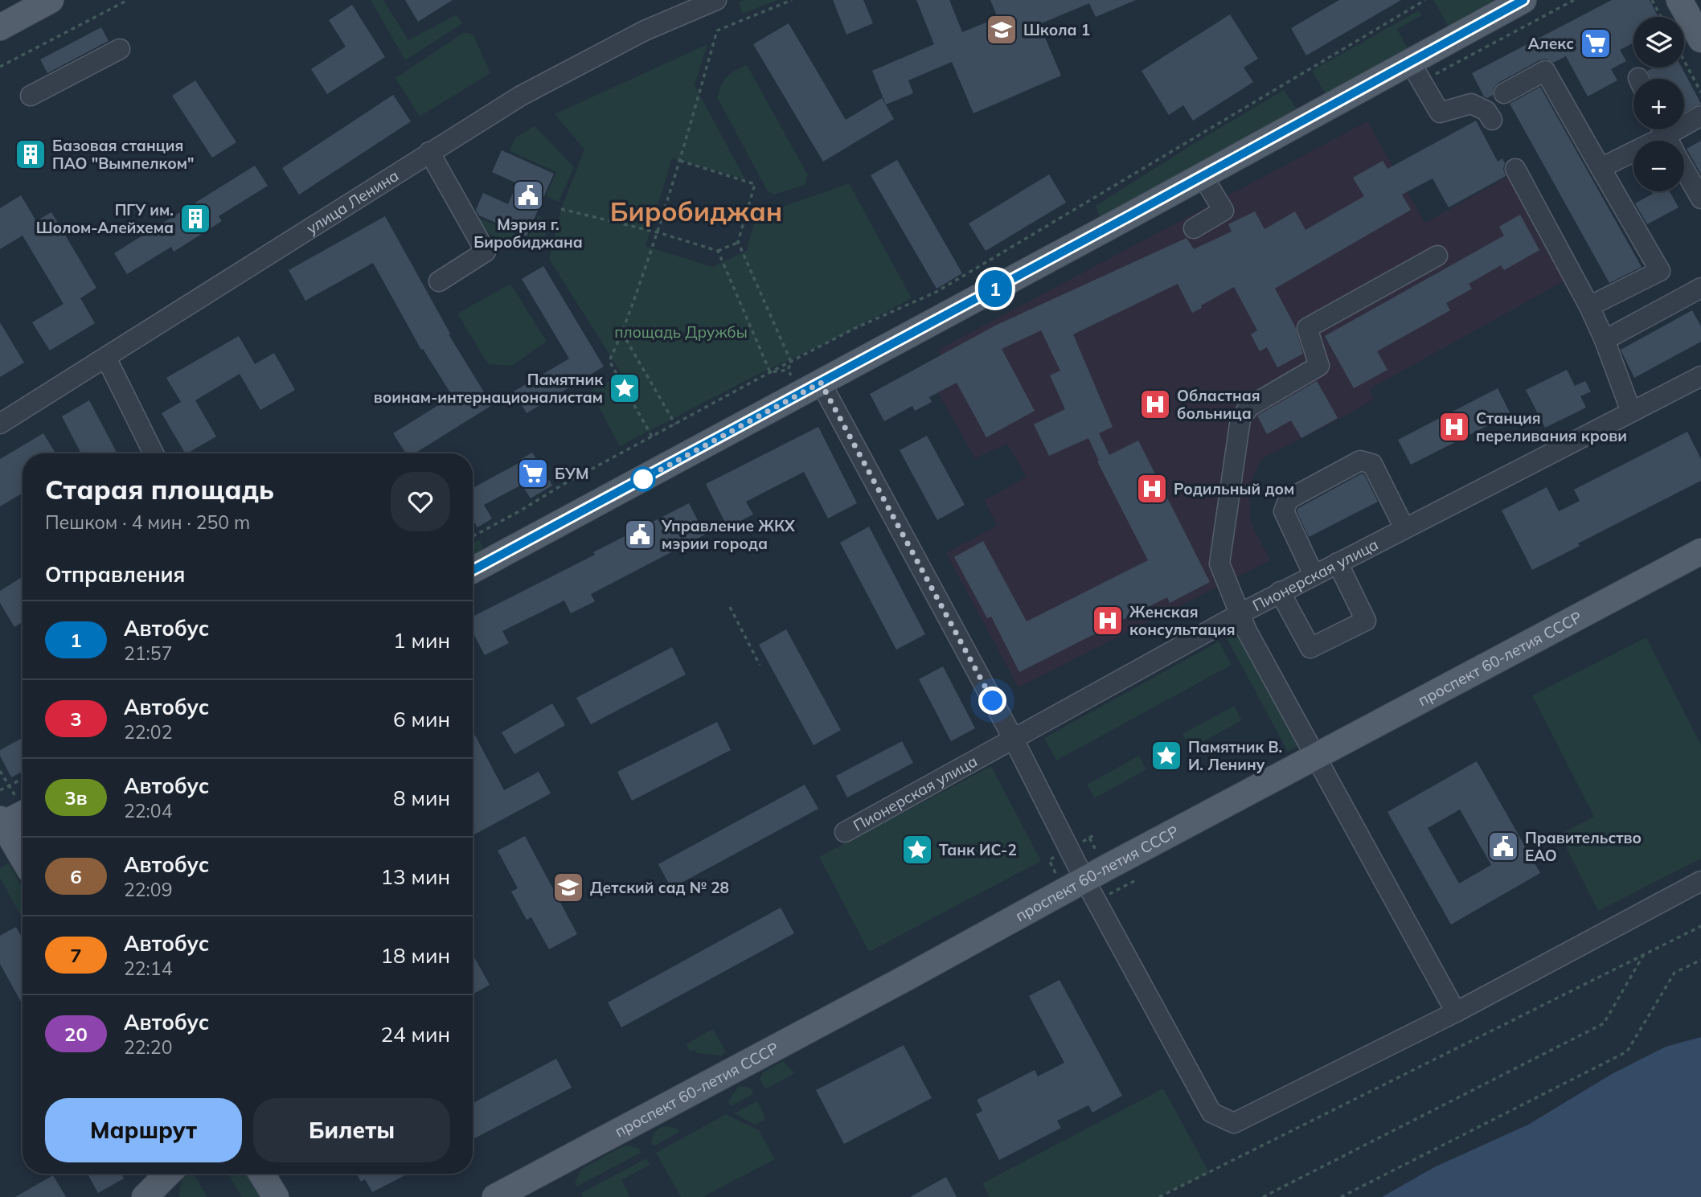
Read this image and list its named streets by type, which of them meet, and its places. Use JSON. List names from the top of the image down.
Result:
{
  "streets": {
    "main road": ["проспект 60-летия СССР"],
    "street": ["улица Ленина", "Пионерская улица"]
  },
  "districts": ["Биробиджан"],
  "parks": ["площадь Дружбы"],
  "places": {
    "school or university": ["Школа 1", "Детский сад № 28"],
    "supermarket": ["Алекс", "БУМ"],
    "building": ["Базовая станция ПАО \"Вымпелком\"", "ПГУ им. Шолом-Алейхема"],
    "public building": ["Мэрия г. Биробиджана", "Управление ЖКХ мэрии города", "Правительство ЕАО"],
    "place": ["Памятник воинам-интернационалистам", "Памятник В. И. Ленину", "Танк ИС-2"],
    "hospital": [
      "Областная больница",
      "Станция переливания крови",
      "Родильный дом",
      "Женская консультация"
    ]
  },
  "lines": ["bus line 1"],
  "page": {
    "on_map": "1",
    "map_buttons": ["+", "−"],
    "heading": [
      ["Старая площадь", "Пешком · 4 мин · 250 m"],
      "Отправления"
    ],
    "list": [
      {
        "mark": "1",
        "name": "Автобус",
        "note": "21:57",
        "value": "1 мин"
      },
      {
        "mark": "3",
        "name": "Автобус",
        "note": "22:02",
        "value": "6 мин"
      },
      {
        "mark": "3в",
        "name": "Автобус",
        "note": "22:04",
        "value": "8 мин"
      },
      {
        "mark": "6",
        "name": "Автобус",
        "note": "22:09",
        "value": "13 мин"
      },
      {
        "mark": "7",
        "name": "Автобус",
        "note": "22:14",
        "value": "18 мин"
      },
      {
        "mark": "20",
        "name": "Автобус",
        "note": "22:20",
        "value": "24 мин"
      }
    ],
    "buttons": ["Маршрут", "Билеты"]
  }
}
